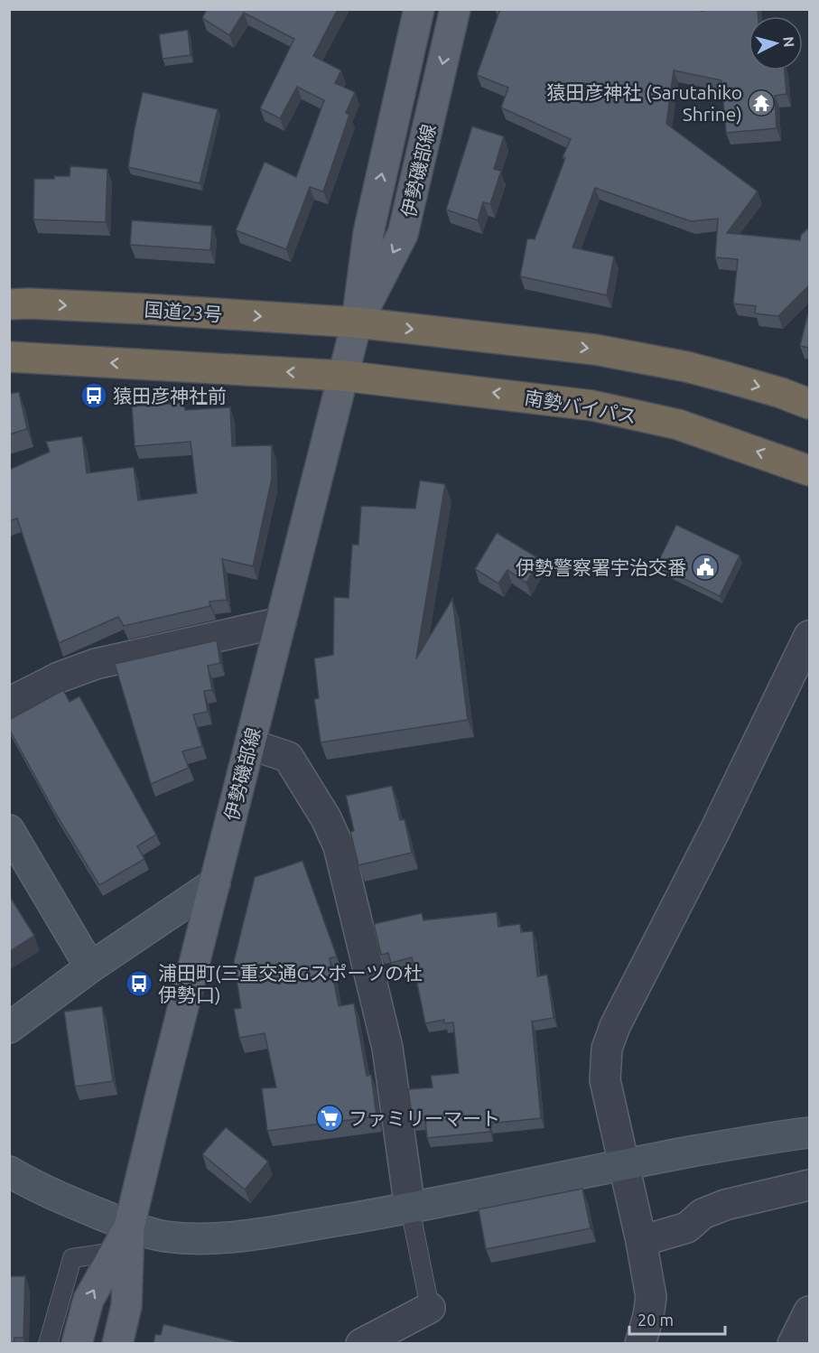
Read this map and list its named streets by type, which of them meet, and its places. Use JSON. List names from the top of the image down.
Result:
{
  "streets": {
    "highway": ["国道23号", "南勢バイパス"],
    "main road": ["伊勢磯部線"]
  },
  "crossings": [
    ["伊勢磯部線", "国道23号"],
    ["伊勢磯部線", "南勢バイパス"]
  ],
  "places": {
    "temple": ["猿田彦神社 (Sarutahiko Shrine)"],
    "bus stop": ["猿田彦神社前", "浦田町(三重交通Gスポーツの杜 伊勢口)"],
    "public building": ["伊勢警察署宇治交番"],
    "supermarket": ["ファミリーマート"]
  },
  "scale_bar": "20 m",
  "north": "right"
}
